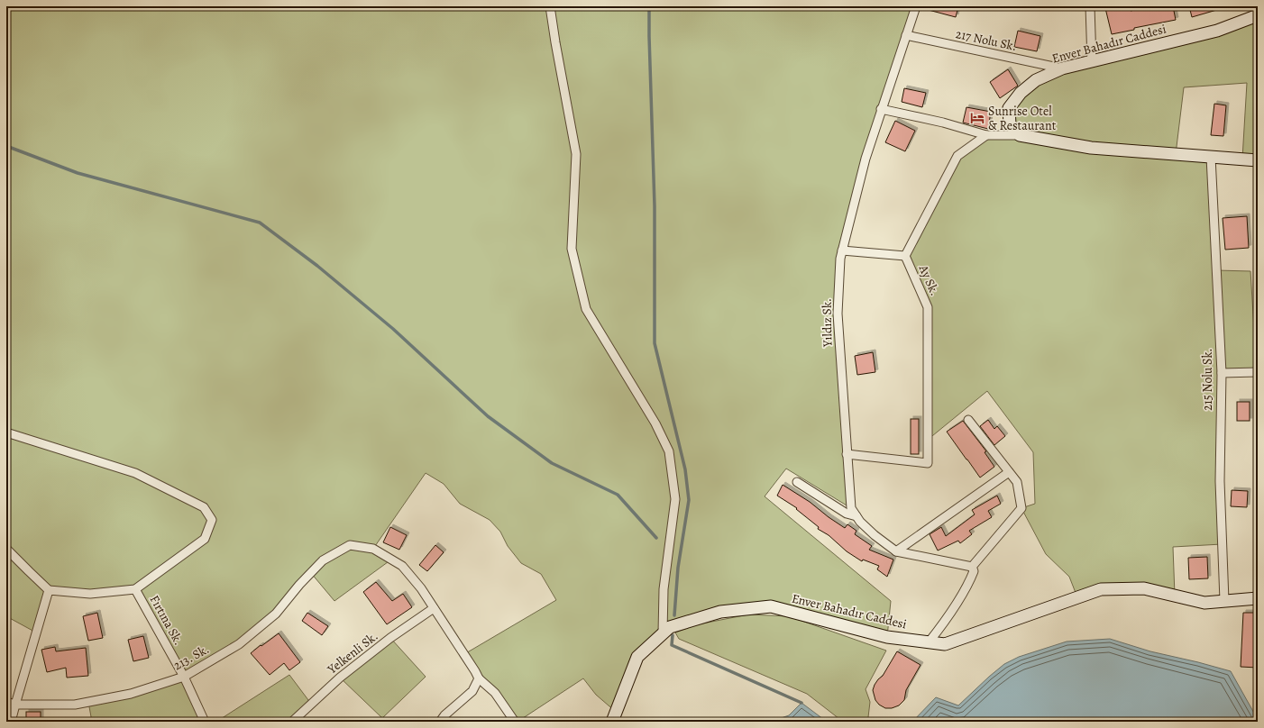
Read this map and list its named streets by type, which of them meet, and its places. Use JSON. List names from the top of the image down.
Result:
{
  "streets": {
    "main road": ["Enver Bahadır Caddesi"],
    "street": [
      "217 Nolu Sk.",
      "Ay Sk.",
      "Yıldız Sk.",
      "215 Nolu Sk.",
      "Fırtına Sk.",
      "Yelkenli Sk.",
      "213. Sk."
    ]
  },
  "crossings": [
    ["217 Nolu Sk.", "Enver Bahadır Caddesi"],
    ["217 Nolu Sk.", "Yıldız Sk."],
    ["Enver Bahadır Caddesi", "215 Nolu Sk."],
    ["Ay Sk.", "Yıldız Sk."],
    ["Fırtına Sk.", "213. Sk."],
    ["Yelkenli Sk.", "213. Sk."]
  ],
  "places": {
    "hotel": ["Sunrise Otel & Restaurant"]
  }
}
